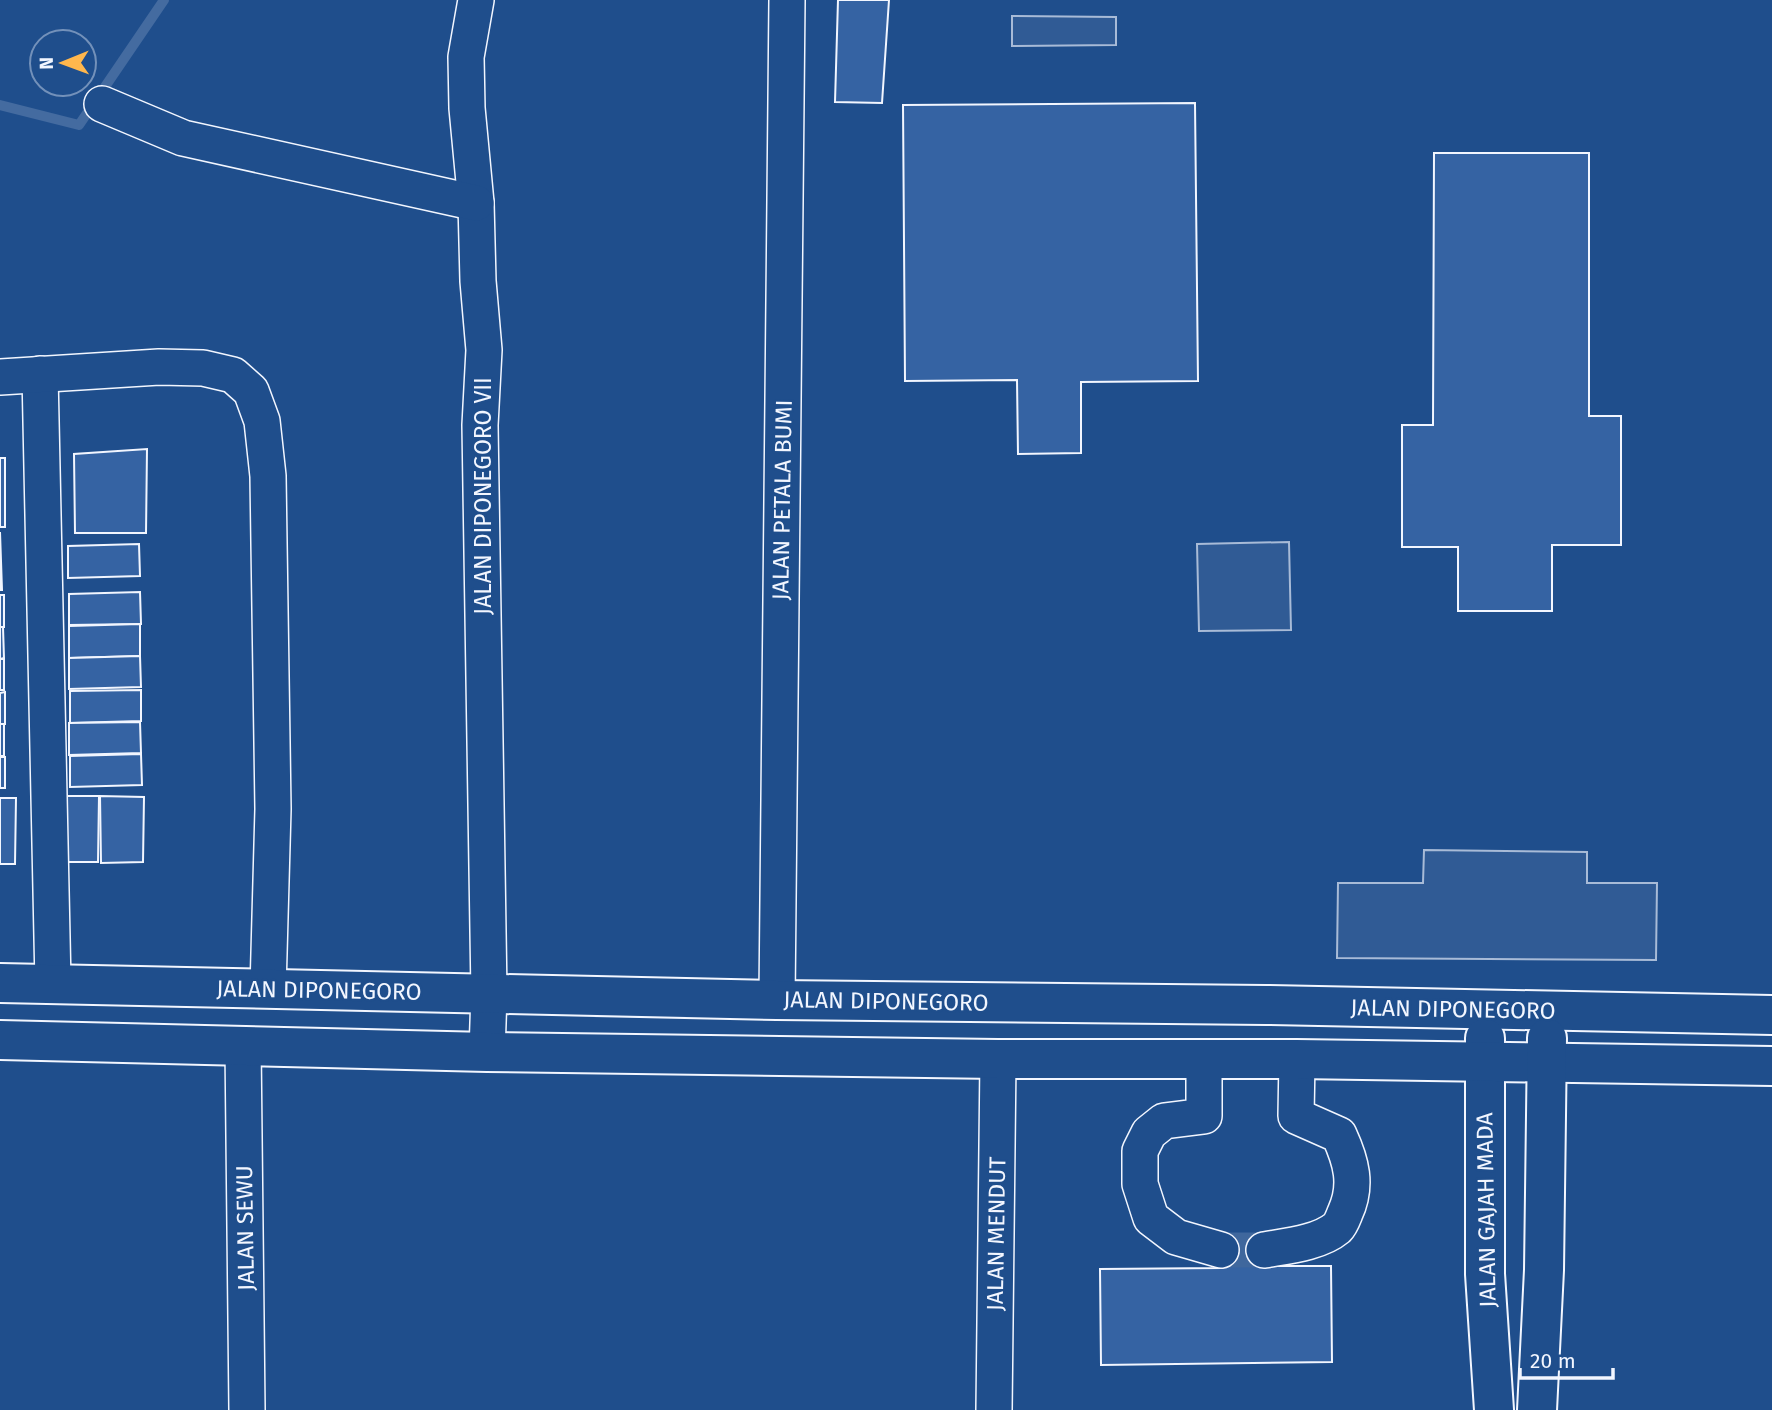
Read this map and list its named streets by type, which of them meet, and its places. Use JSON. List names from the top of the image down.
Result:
{
  "streets": {
    "main road": ["JALAN DIPONEGORO", "JALAN GAJAH MADA"],
    "street": [
      "JALAN DIPONEGORO VII",
      "JALAN PETALA BUMI",
      "JALAN SEWU",
      "JALAN MENDUT"
    ]
  },
  "crossings": [
    ["JALAN DIPONEGORO VII", "JALAN DIPONEGORO"],
    ["JALAN PETALA BUMI", "JALAN DIPONEGORO"],
    ["JALAN DIPONEGORO", "JALAN GAJAH MADA"]
  ],
  "scale_bar": "20 m",
  "north": "left"
}
